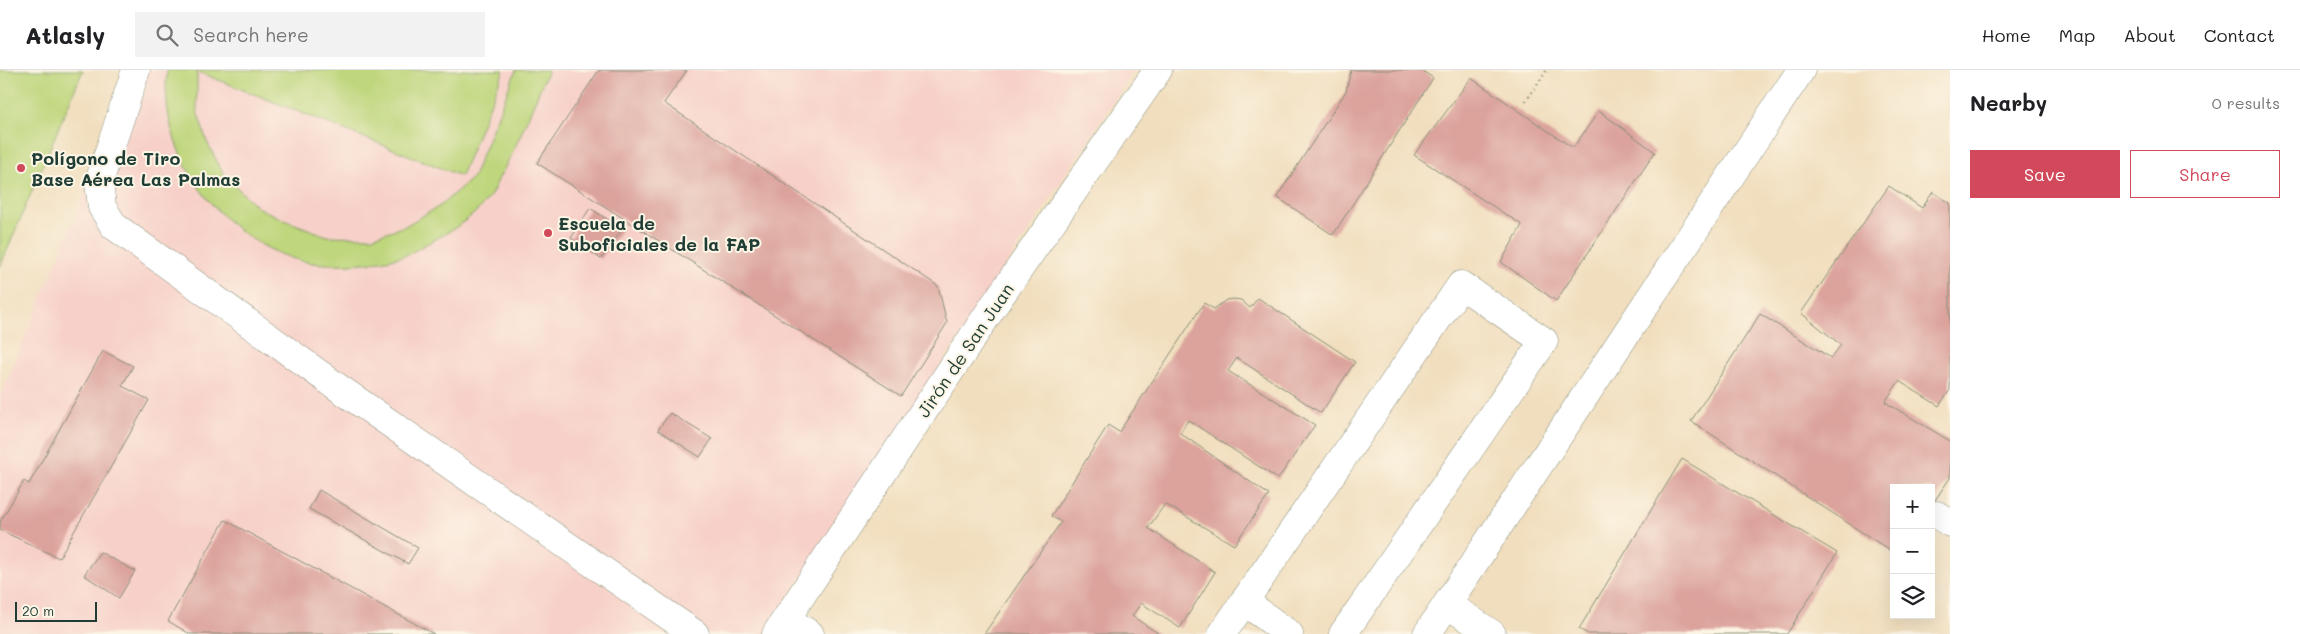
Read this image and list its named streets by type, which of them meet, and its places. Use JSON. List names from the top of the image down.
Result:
{
  "streets": {
    "lane": ["Jirón de San Juan"]
  },
  "places": ["Polígono de Tiro Base Aérea Las Palmas", "Escuela de Suboficiales de la FAP"],
  "scale_bar": "20 m",
  "page": {
    "header": "Atlasly",
    "search": "Search here",
    "nav": [
      "Home",
      "Map",
      "About",
      "Contact"
    ],
    "heading": ["Nearby", "0 results"],
    "buttons": ["Save", "Share"],
    "map_buttons": ["+", "−"],
    "scale": "20 m"
  }
}
